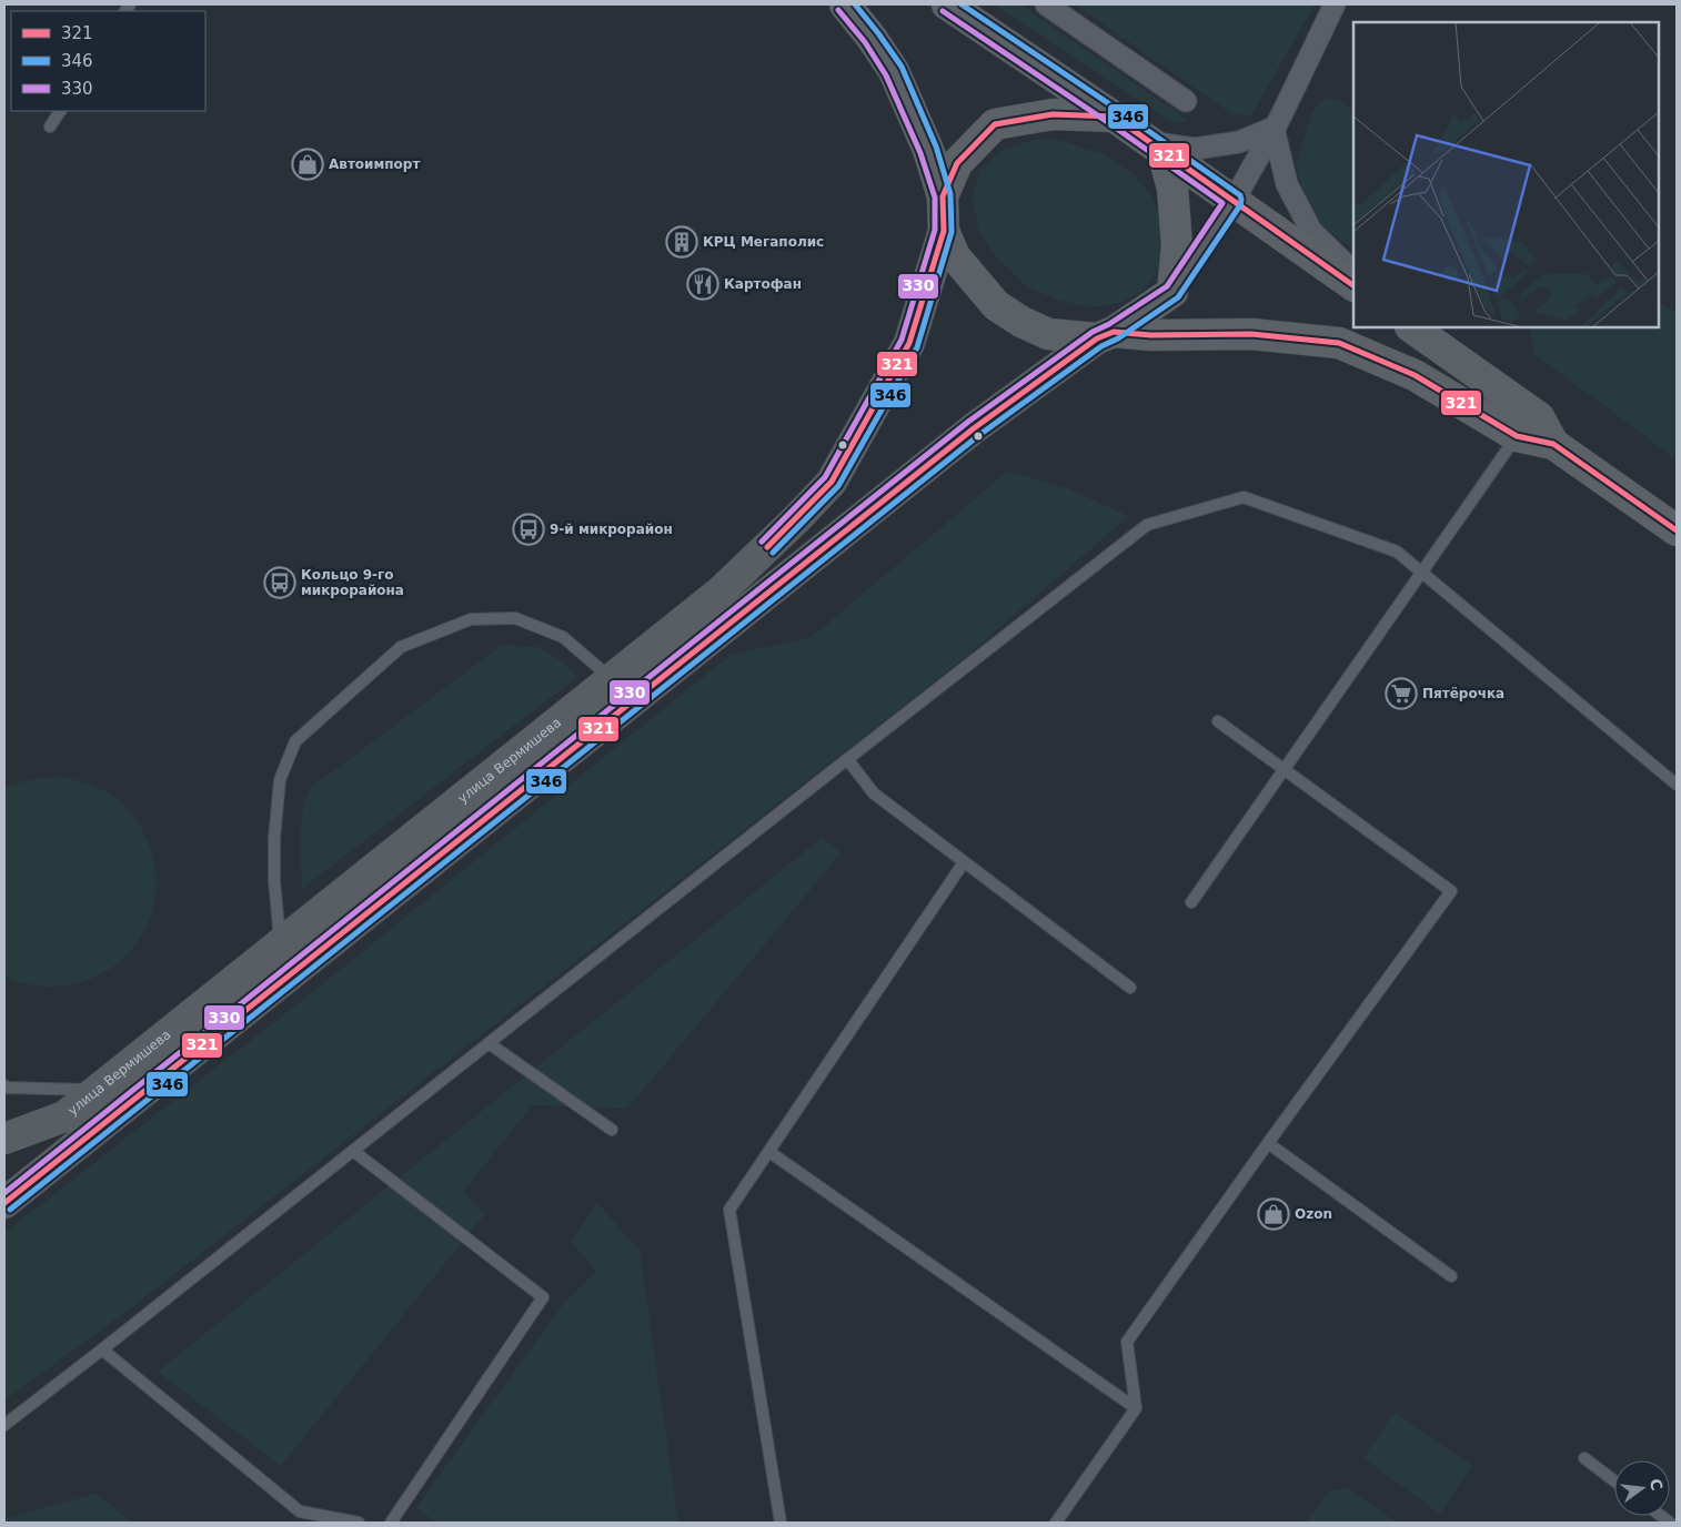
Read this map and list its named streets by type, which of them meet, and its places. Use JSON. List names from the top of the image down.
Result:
{
  "streets": {
    "main road": ["улица Вермишева"]
  },
  "places": {
    "shop": ["Автоимпорт", "Ozon"],
    "building": ["КРЦ Мегаполис"],
    "restaurant": ["Картофан"],
    "bus stop": ["9-й микрорайон", "Кольцо 9-го микрорайона"],
    "supermarket": ["Пятёрочка"]
  },
  "lines": ["transit line 346", "transit line 330", "transit line 321"],
  "legend": ["321", "346", "330"],
  "north": "right"
}
